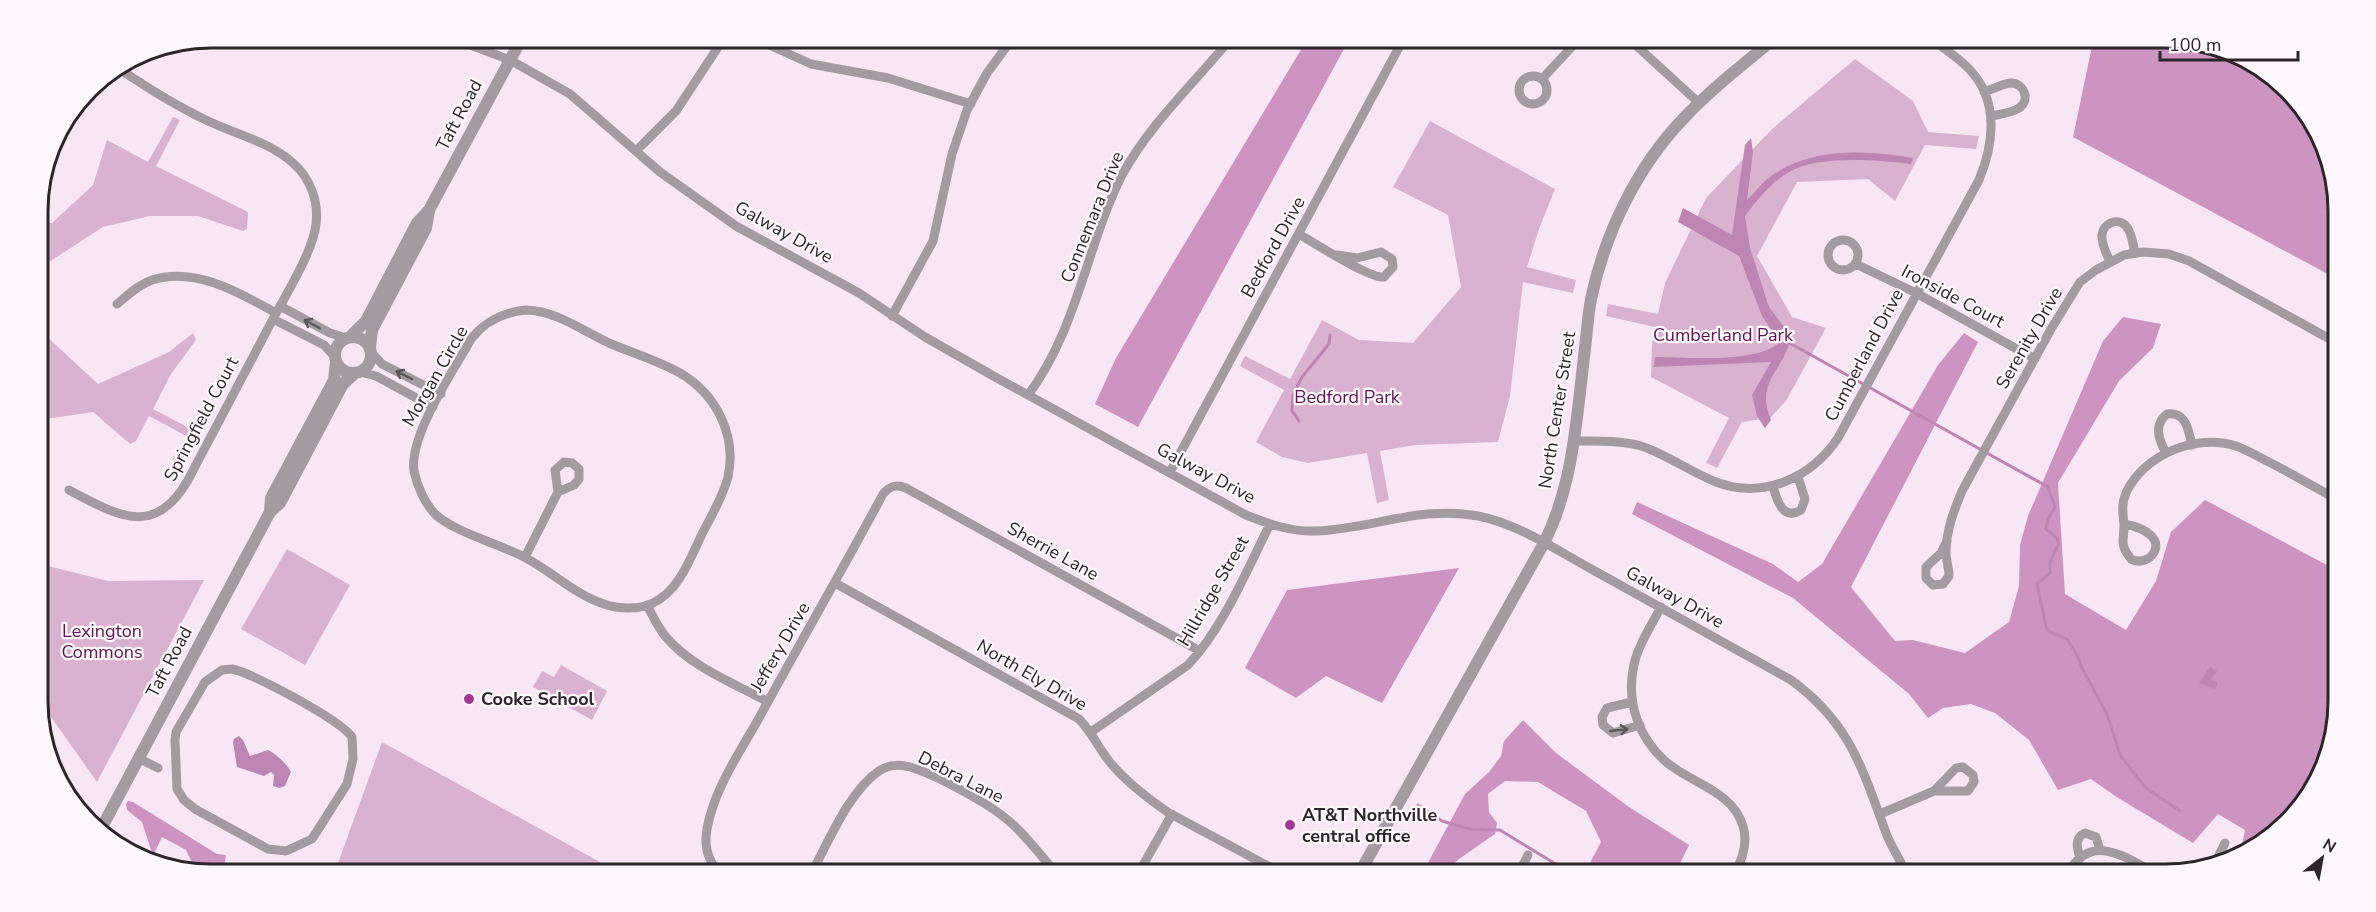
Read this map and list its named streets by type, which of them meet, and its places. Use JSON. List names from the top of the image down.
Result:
{
  "streets": {
    "street": [
      "Taft Road",
      "Connemara Drive",
      "Galway Drive",
      "Bedford Drive",
      "Ironside Court",
      "Serenity Drive",
      "Cumberland Drive",
      "Morgan Circle",
      "North Center Street",
      "Springfield Court",
      "Sherrie Lane",
      "Hillridge Street",
      "Jeffery Drive",
      "North Ely Drive",
      "Debra Lane"
    ]
  },
  "crossings": [
    ["Taft Road", "Galway Drive"],
    ["Connemara Drive", "Galway Drive"],
    ["Galway Drive", "Bedford Drive"],
    ["Galway Drive", "North Center Street"],
    ["Galway Drive", "Hillridge Street"],
    ["Ironside Court", "Serenity Drive"],
    ["Ironside Court", "Cumberland Drive"],
    ["Cumberland Drive", "North Center Street"],
    ["Sherrie Lane", "Hillridge Street"],
    ["Sherrie Lane", "Jeffery Drive"],
    ["Hillridge Street", "North Ely Drive"],
    ["Jeffery Drive", "North Ely Drive"]
  ],
  "parks": ["Cumberland Park", "Bedford Park", "Lexington Commons"],
  "places": ["Cooke School", "AT&T Northville central office"],
  "scale_bar": "100 m",
  "north": "top right"
}
